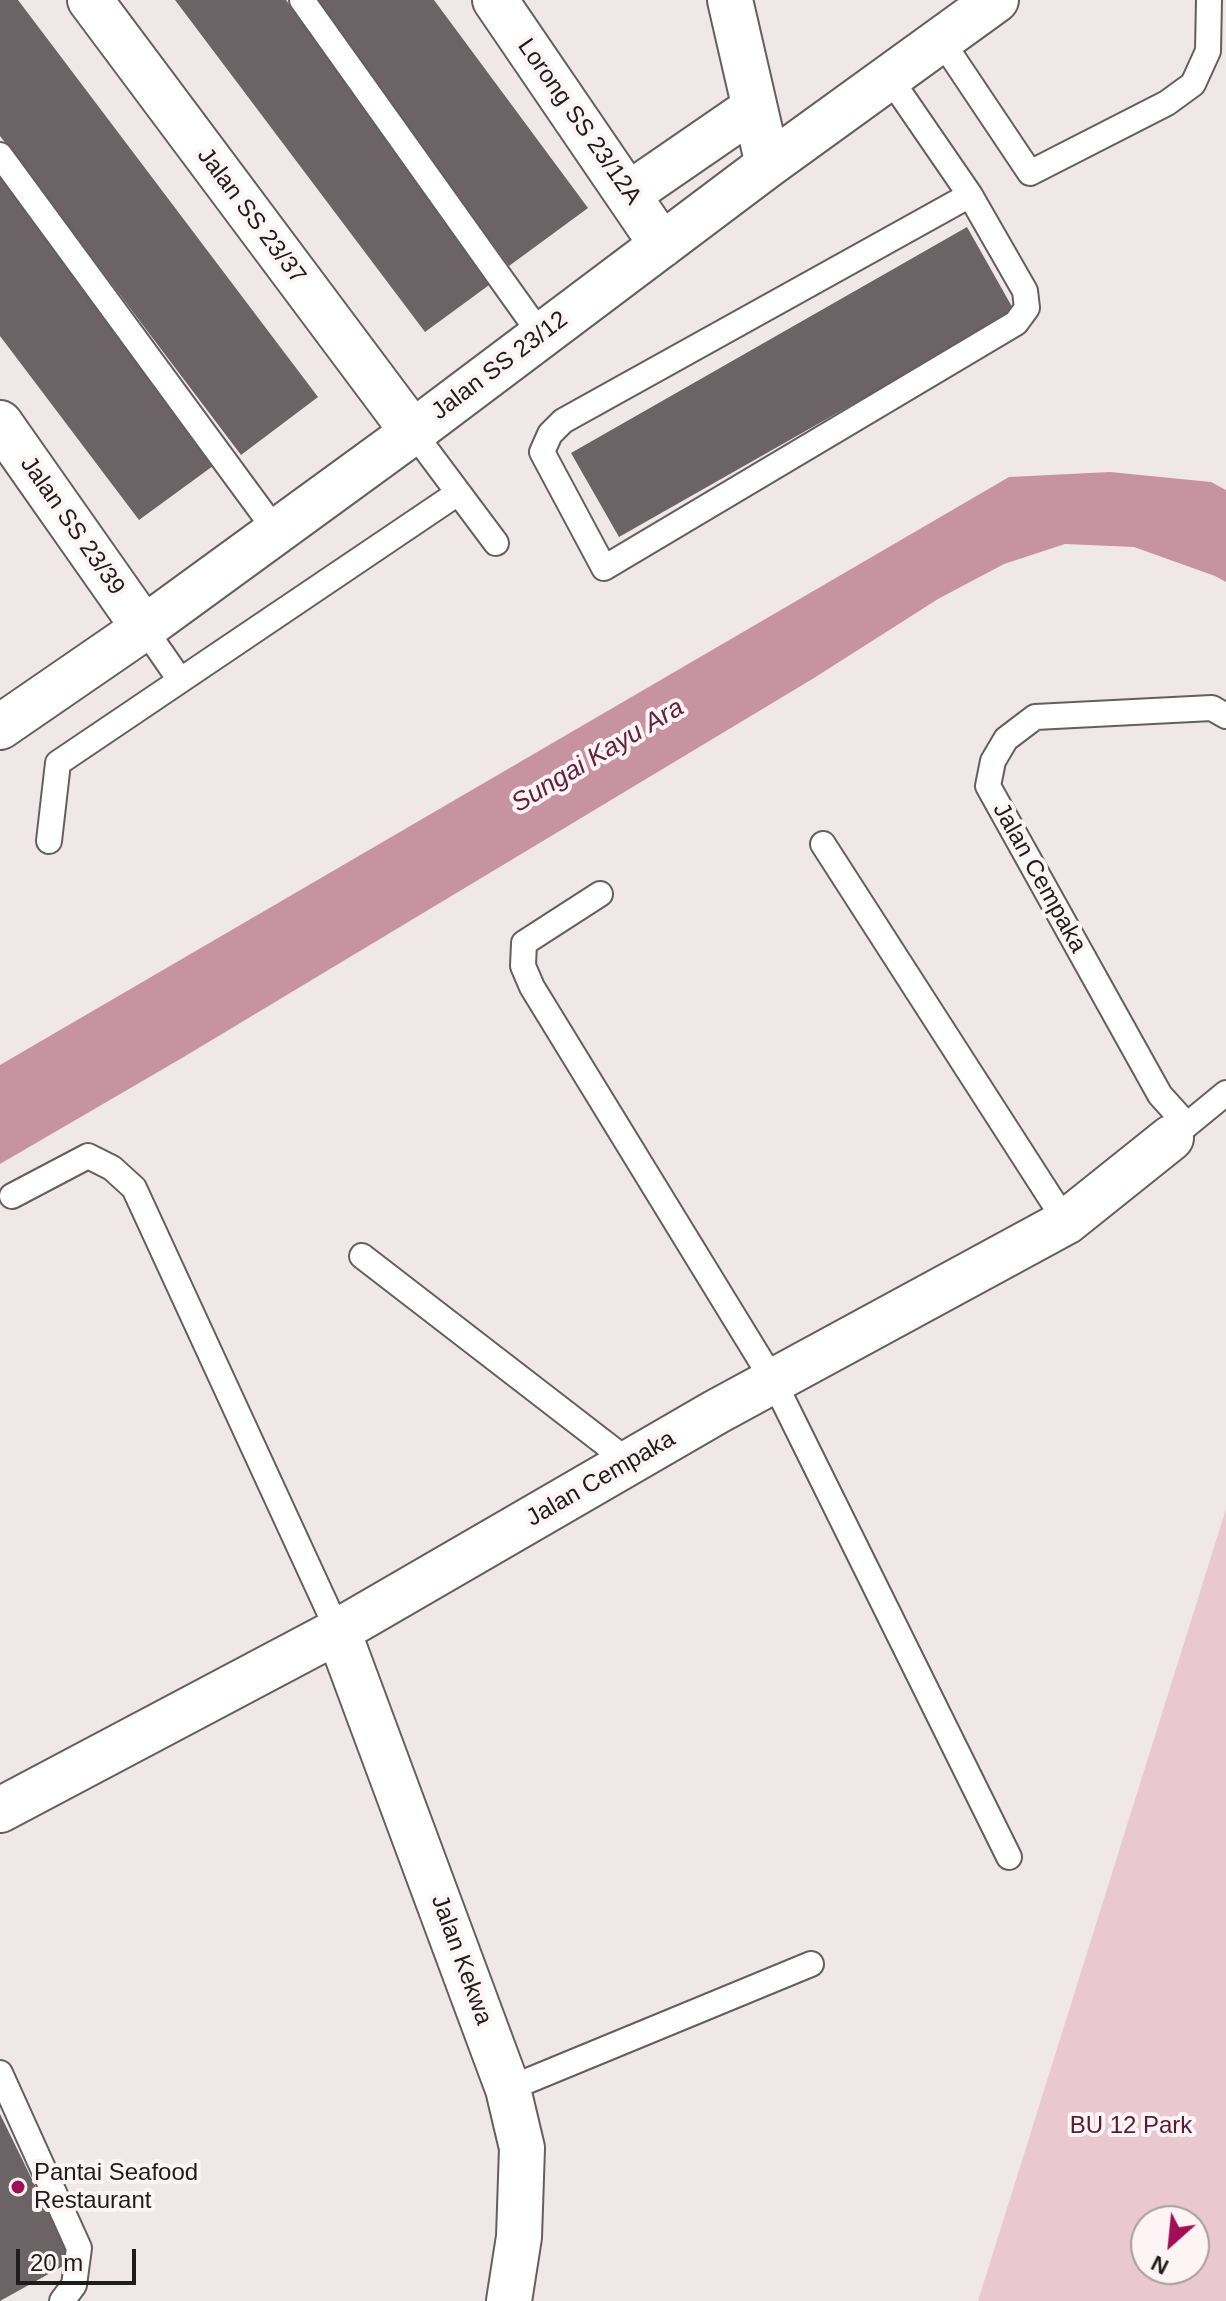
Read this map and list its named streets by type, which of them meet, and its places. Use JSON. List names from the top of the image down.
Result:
{
  "streets": {
    "street": [
      "Lorong SS 23/12A",
      "Jalan SS 23/37",
      "Jalan SS 23/12",
      "Jalan SS 23/39",
      "Jalan Cempaka",
      "Jalan Kekwa"
    ]
  },
  "crossings": [
    ["Lorong SS 23/12A", "Jalan SS 23/12"],
    ["Jalan SS 23/37", "Jalan SS 23/12"],
    ["Jalan SS 23/12", "Jalan SS 23/39"],
    ["Jalan Cempaka", "Jalan Kekwa"]
  ],
  "water": ["Sungai Kayu Ara"],
  "parks": ["BU 12 Park"],
  "places": ["Pantai Seafood Restaurant"],
  "scale_bar": "20 m",
  "north": "bottom left"
}
